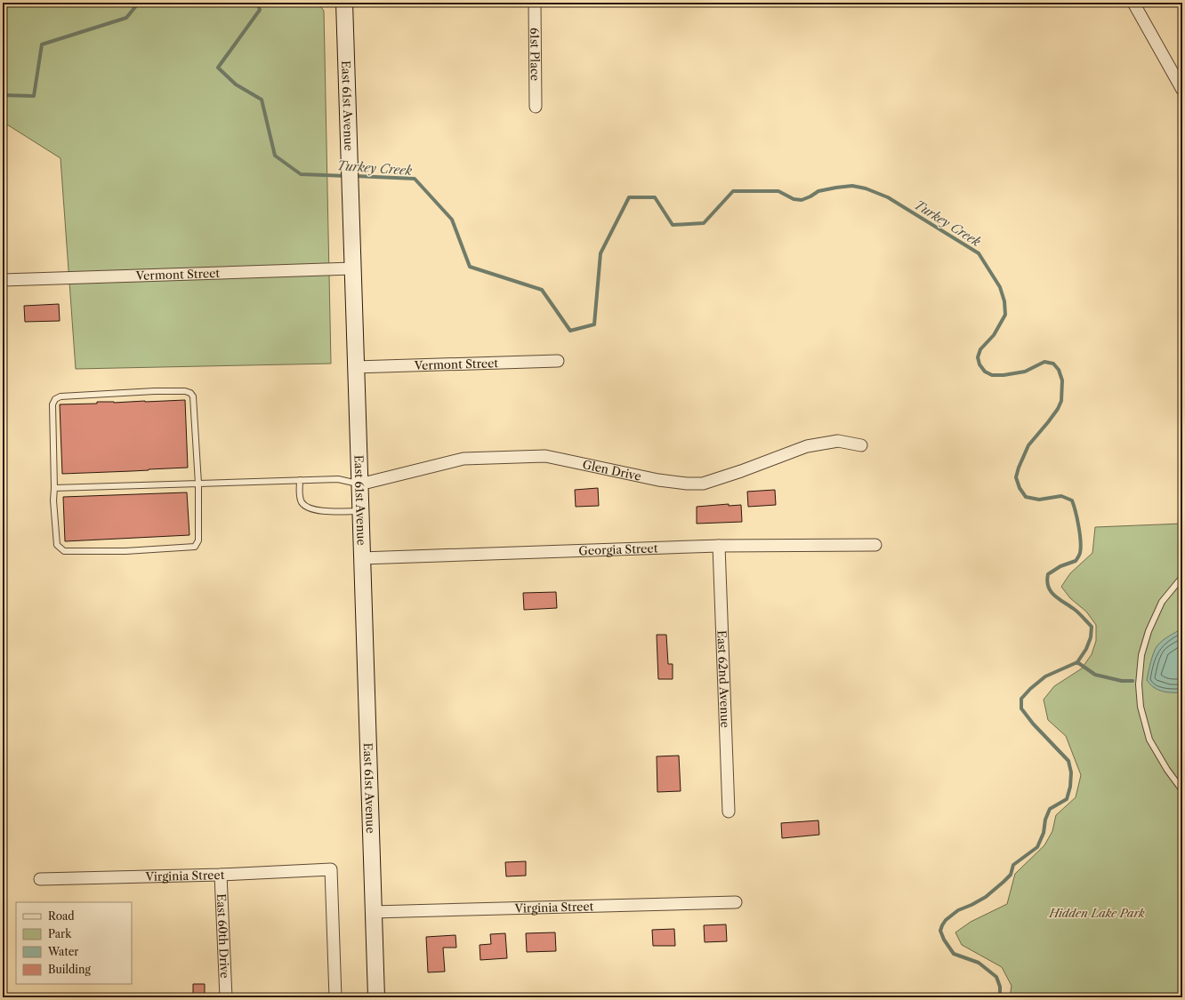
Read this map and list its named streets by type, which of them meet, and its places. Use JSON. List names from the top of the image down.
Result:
{
  "streets": {
    "main road": ["East 61st Avenue"],
    "street": [
      "61st Place",
      "Vermont Street",
      "Glen Drive",
      "Georgia Street",
      "East 62nd Avenue",
      "Virginia Street",
      "East 60th Drive"
    ]
  },
  "crossings": [
    ["East 61st Avenue", "Vermont Street"],
    ["East 61st Avenue", "Glen Drive"],
    ["East 61st Avenue", "Georgia Street"],
    ["East 61st Avenue", "Virginia Street"],
    ["Georgia Street", "East 62nd Avenue"],
    ["Virginia Street", "East 60th Drive"]
  ],
  "water": ["Turkey Creek"],
  "parks": ["Hidden Lake Park"],
  "legend": [
    "Road",
    "Park",
    "Water",
    "Building"
  ]
}
